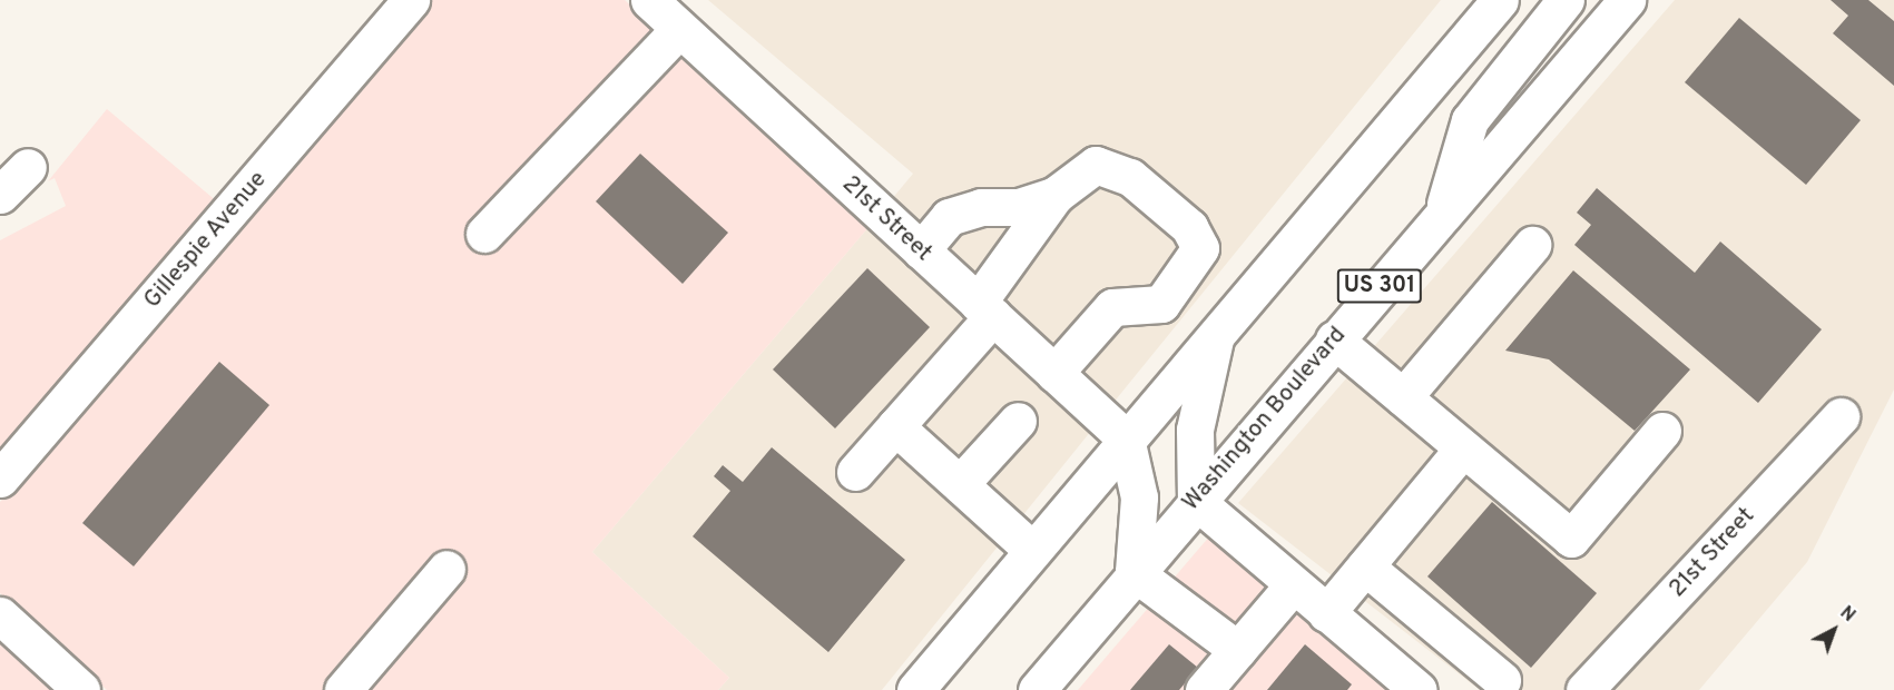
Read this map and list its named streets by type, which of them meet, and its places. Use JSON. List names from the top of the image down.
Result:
{
  "streets": {
    "main road": [
      "21st Street",
      "Gillespie Avenue",
      "US 301",
      "Washington Boulevard"
    ]
  },
  "north": "top right"
}
